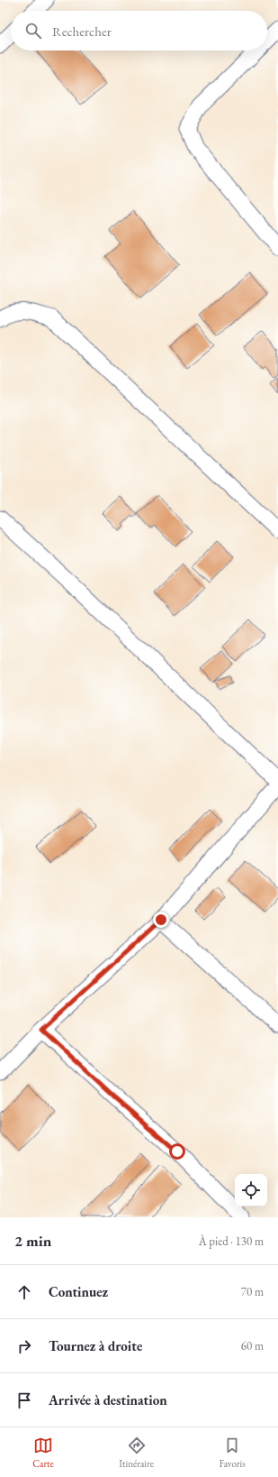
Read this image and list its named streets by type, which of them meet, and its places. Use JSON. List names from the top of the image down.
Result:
{
  "page": {
    "search": "Rechercher",
    "heading": ["2 min", "À pied · 130 m"],
    "list": [
      ["Continuez", "70 m"],
      ["Tournez à droite", "60 m"],
      "Arrivée à destination"
    ],
    "nav": ["Carte", "Itinéraire", "Favoris"]
  }
}
